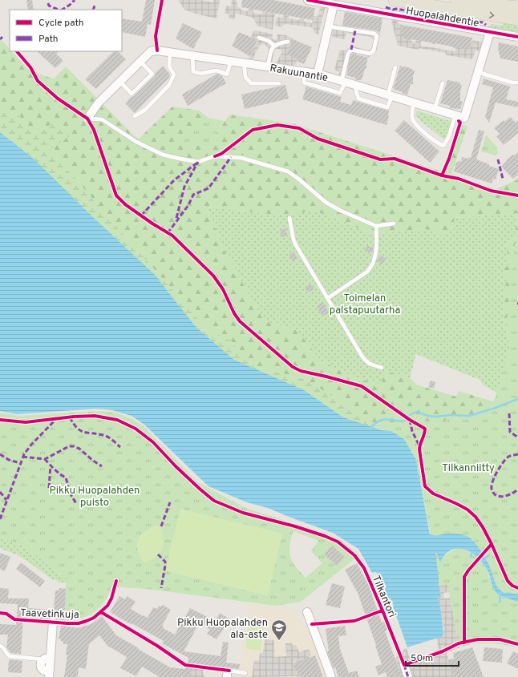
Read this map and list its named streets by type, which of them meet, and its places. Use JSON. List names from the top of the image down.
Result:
{
  "streets": {
    "main road": ["Huopalahdentie"],
    "street": ["Rakuunantie"],
    "cycle path": ["Tilkantori", "Taavetinkuja"]
  },
  "parks": ["Toimelan palstapuutarha", "Tilkanniitty", "Pikku Huopalahden puisto"],
  "places": {
    "school or university": ["Pikku Huopalahden ala-aste"]
  },
  "legend": ["Cycle path", "Path"],
  "scale_bar": "50 m"
}
